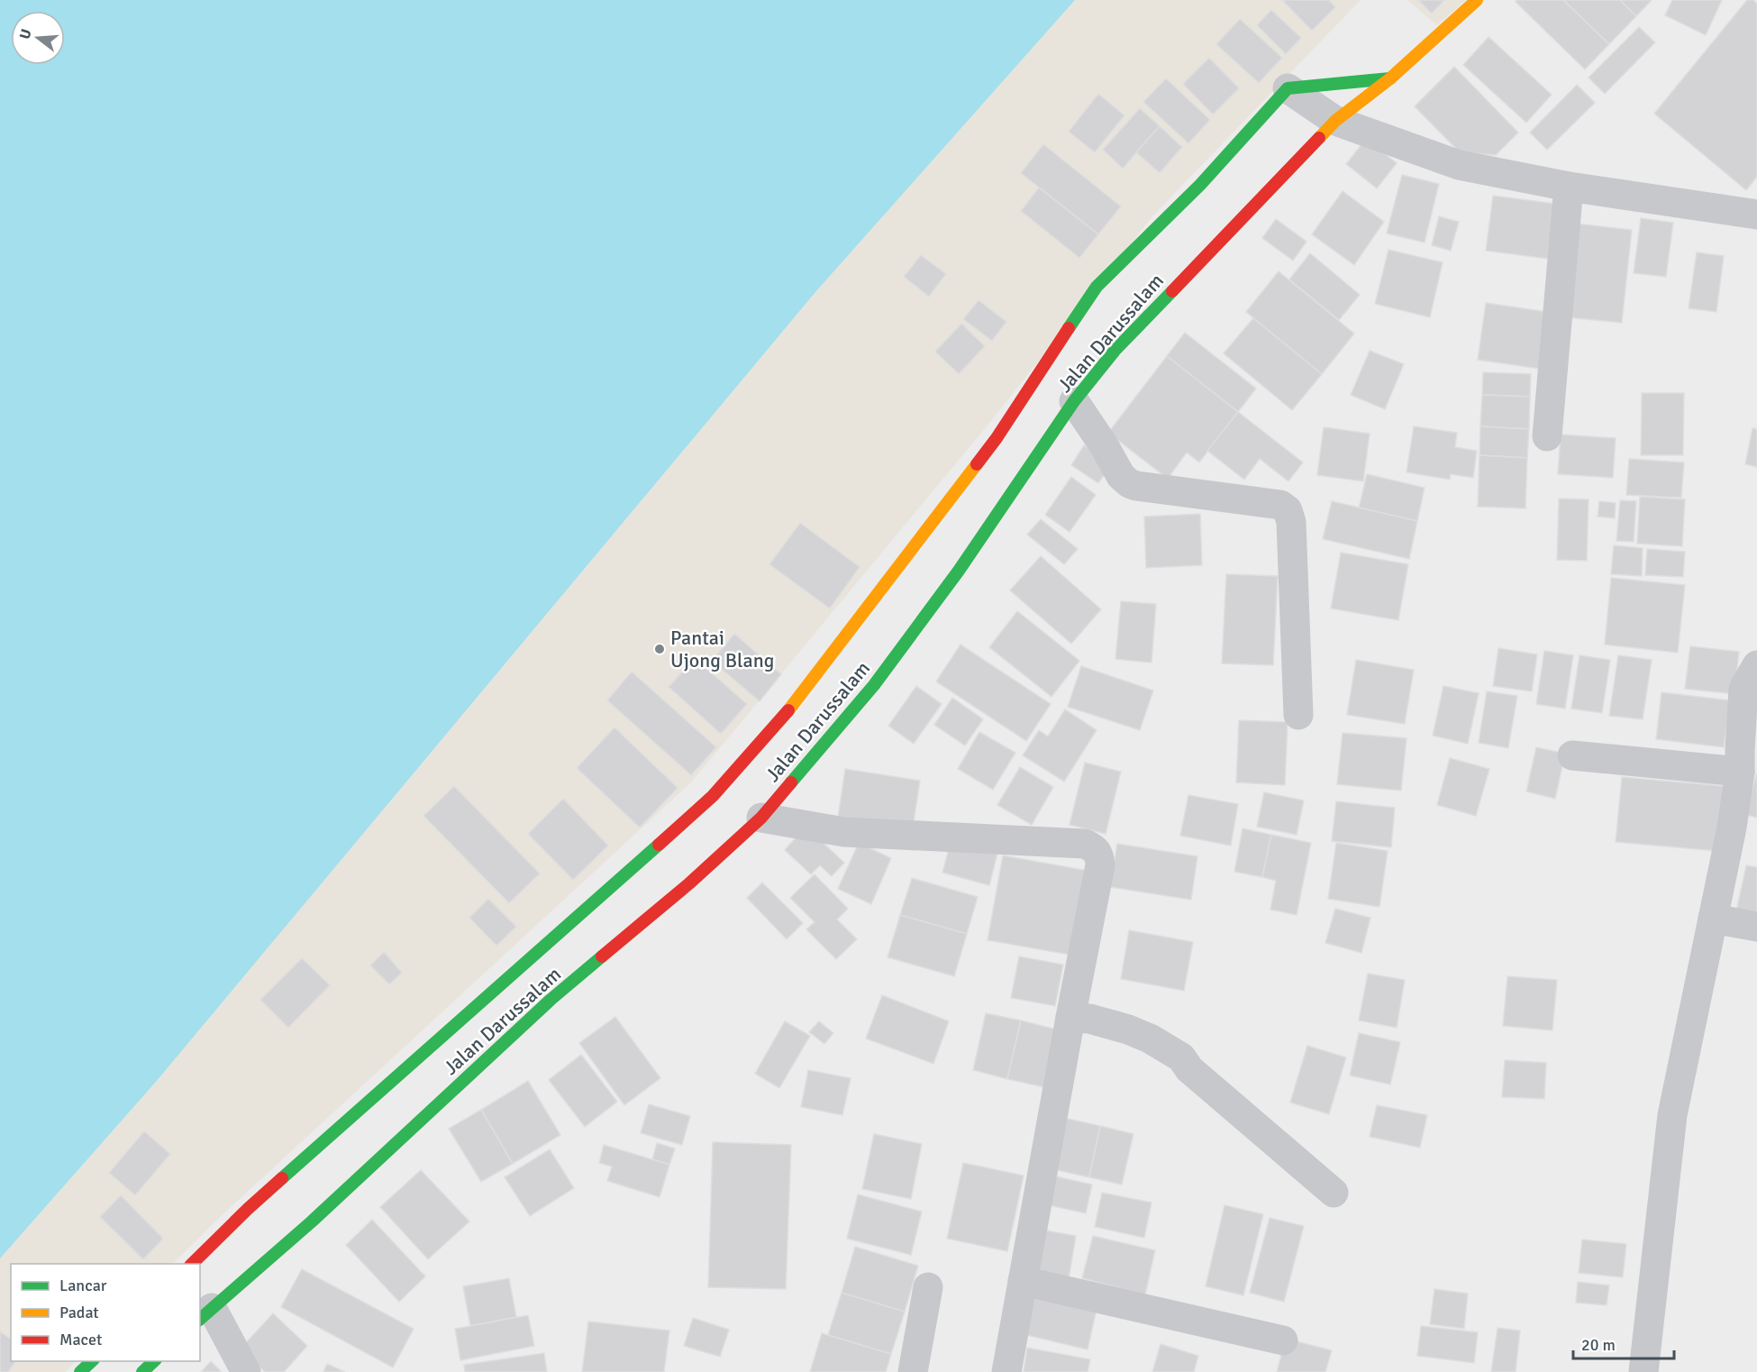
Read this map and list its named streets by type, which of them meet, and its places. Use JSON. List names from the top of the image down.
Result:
{
  "streets": {
    "street": ["Jalan Darussalam"]
  },
  "places": ["Pantai Ujong Blang"],
  "legend": ["Lancar", "Padat", "Macet"],
  "scale_bar": "20 m",
  "north": "left"
}
